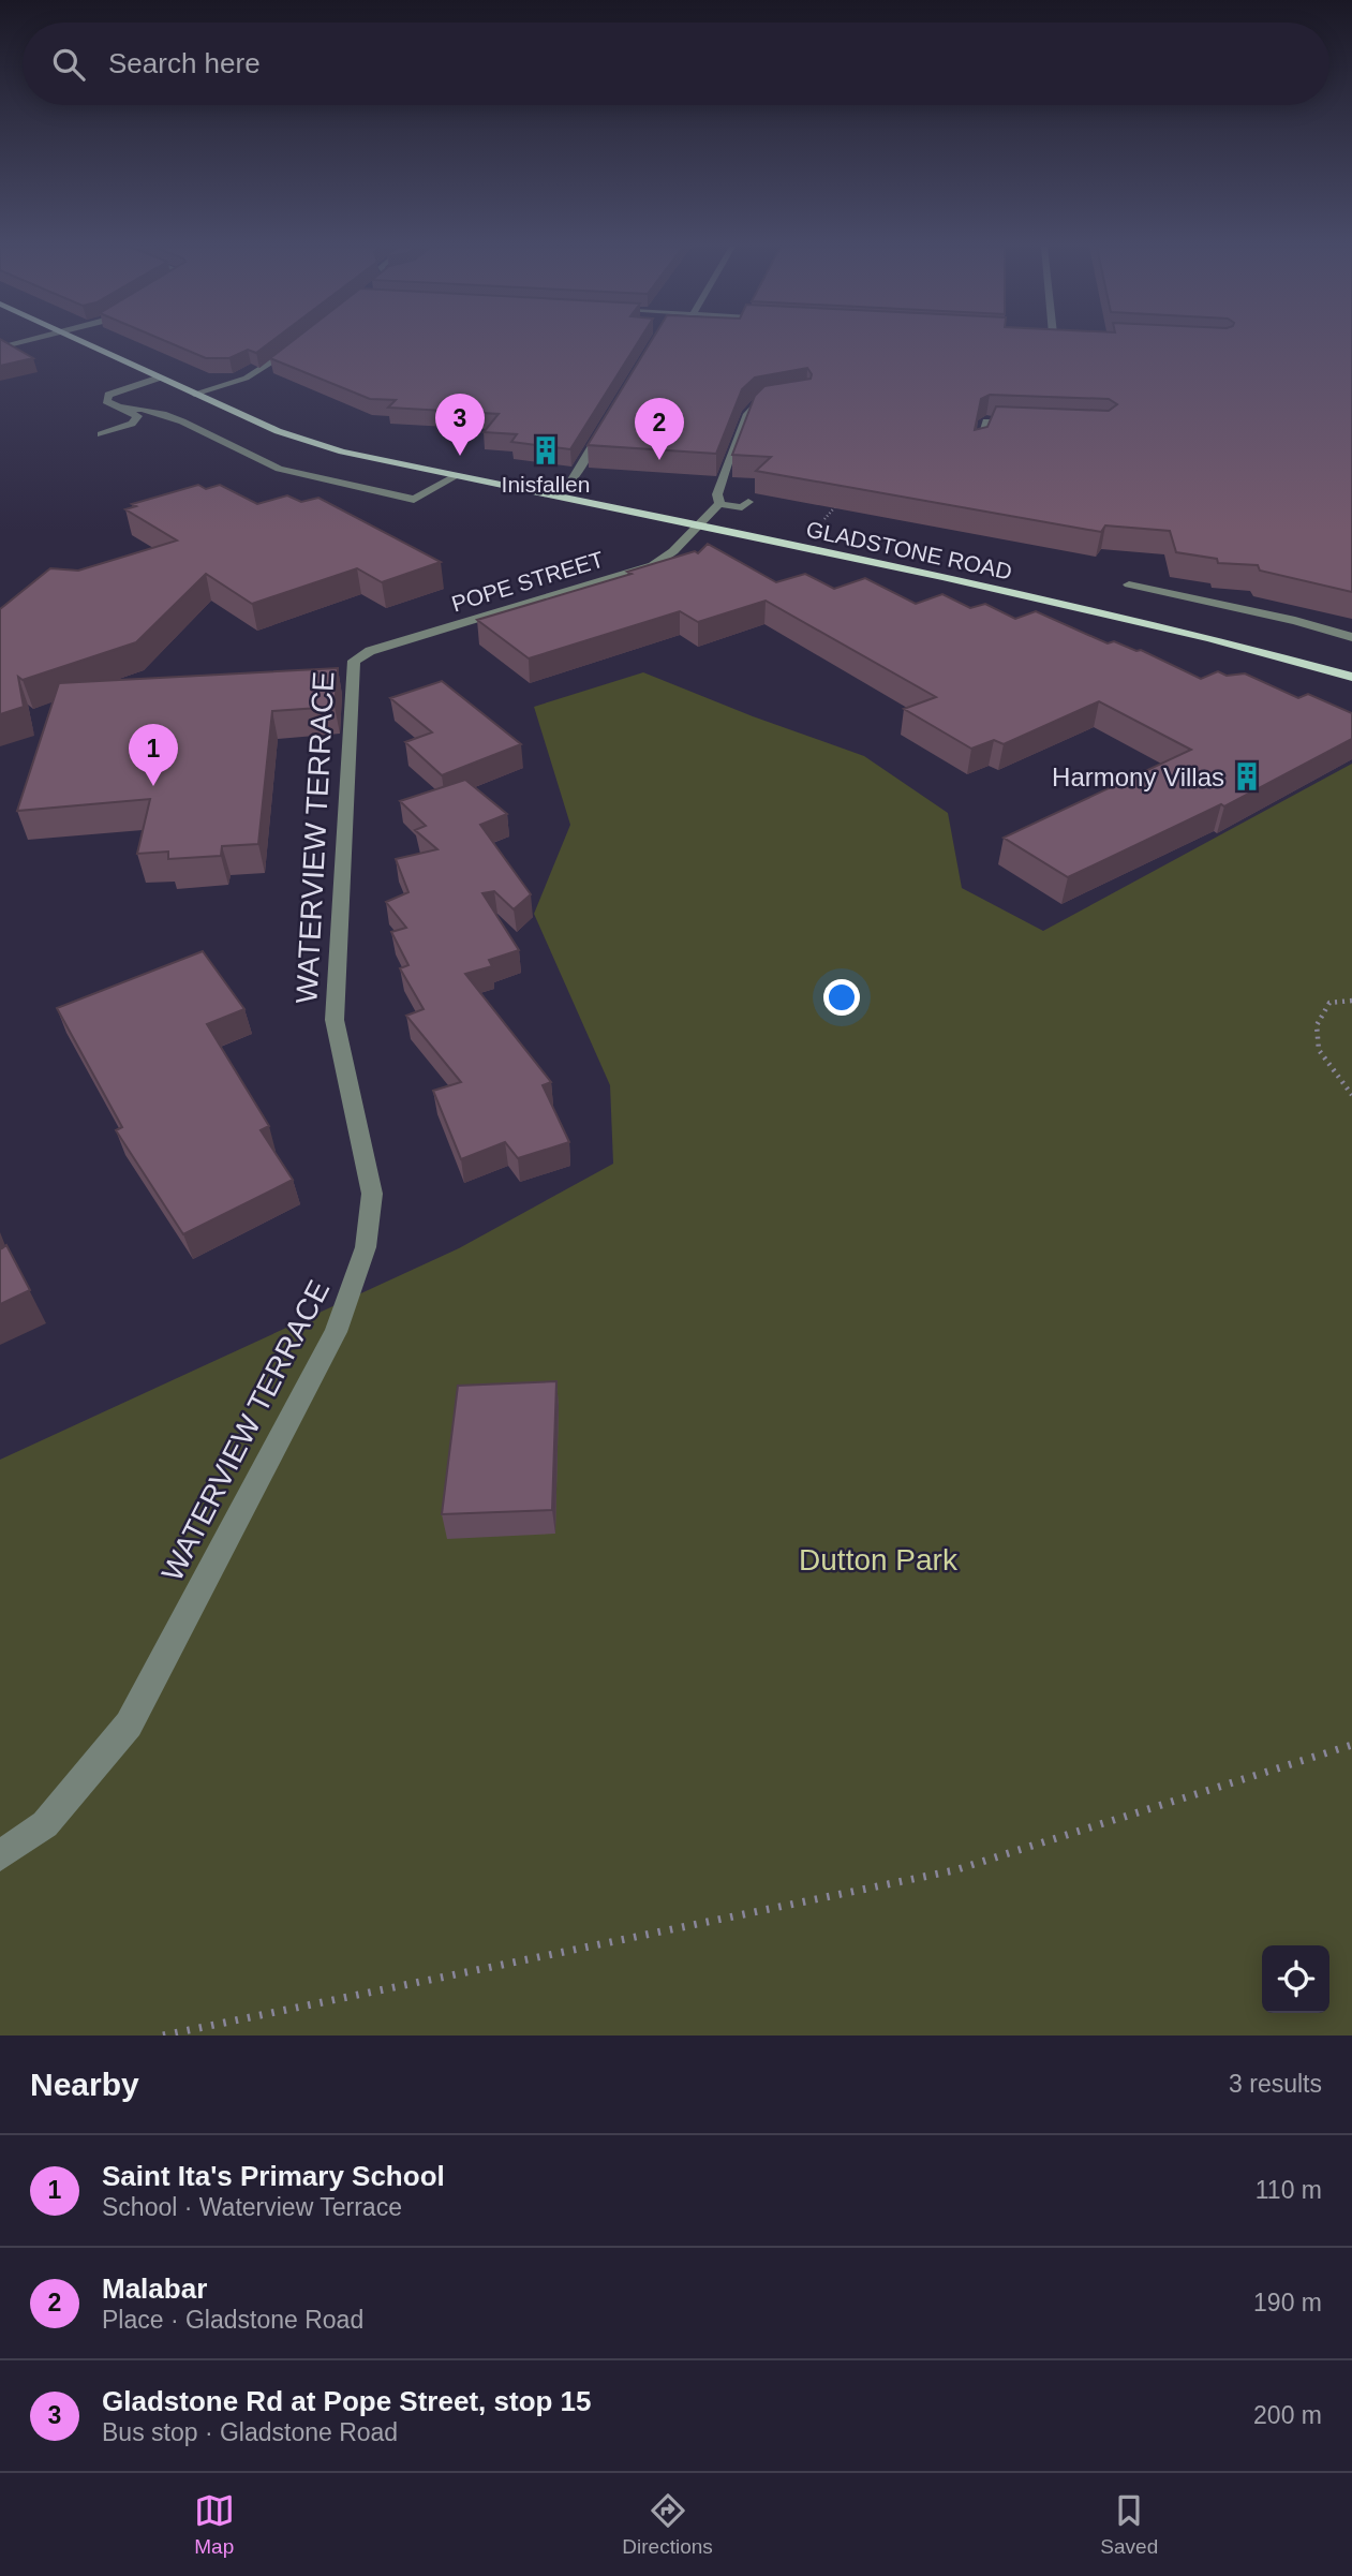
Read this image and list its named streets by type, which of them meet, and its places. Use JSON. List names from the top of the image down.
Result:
{
  "streets": {
    "main road": ["GLADSTONE ROAD"],
    "street": ["POPE STREET", "WATERVIEW TERRACE"]
  },
  "crossings": [
    ["GLADSTONE ROAD", "POPE STREET"],
    ["POPE STREET", "WATERVIEW TERRACE"]
  ],
  "parks": ["Dutton Park"],
  "places": {
    "building": ["Inisfallen", "Harmony Villas"]
  },
  "page": {
    "search": "Search here",
    "pins": ["3", "2", "1"],
    "heading": ["Nearby", "3 results"],
    "list": [
      {
        "mark": "1",
        "name": "Saint Ita's Primary School",
        "note": "School · Waterview Terrace",
        "value": "110 m"
      },
      {
        "mark": "2",
        "name": "Malabar",
        "note": "Place · Gladstone Road",
        "value": "190 m"
      },
      {
        "mark": "3",
        "name": "Gladstone Rd at Pope Street, stop 15",
        "note": "Bus stop · Gladstone Road",
        "value": "200 m"
      }
    ],
    "nav": ["Map", "Directions", "Saved"]
  }
}
